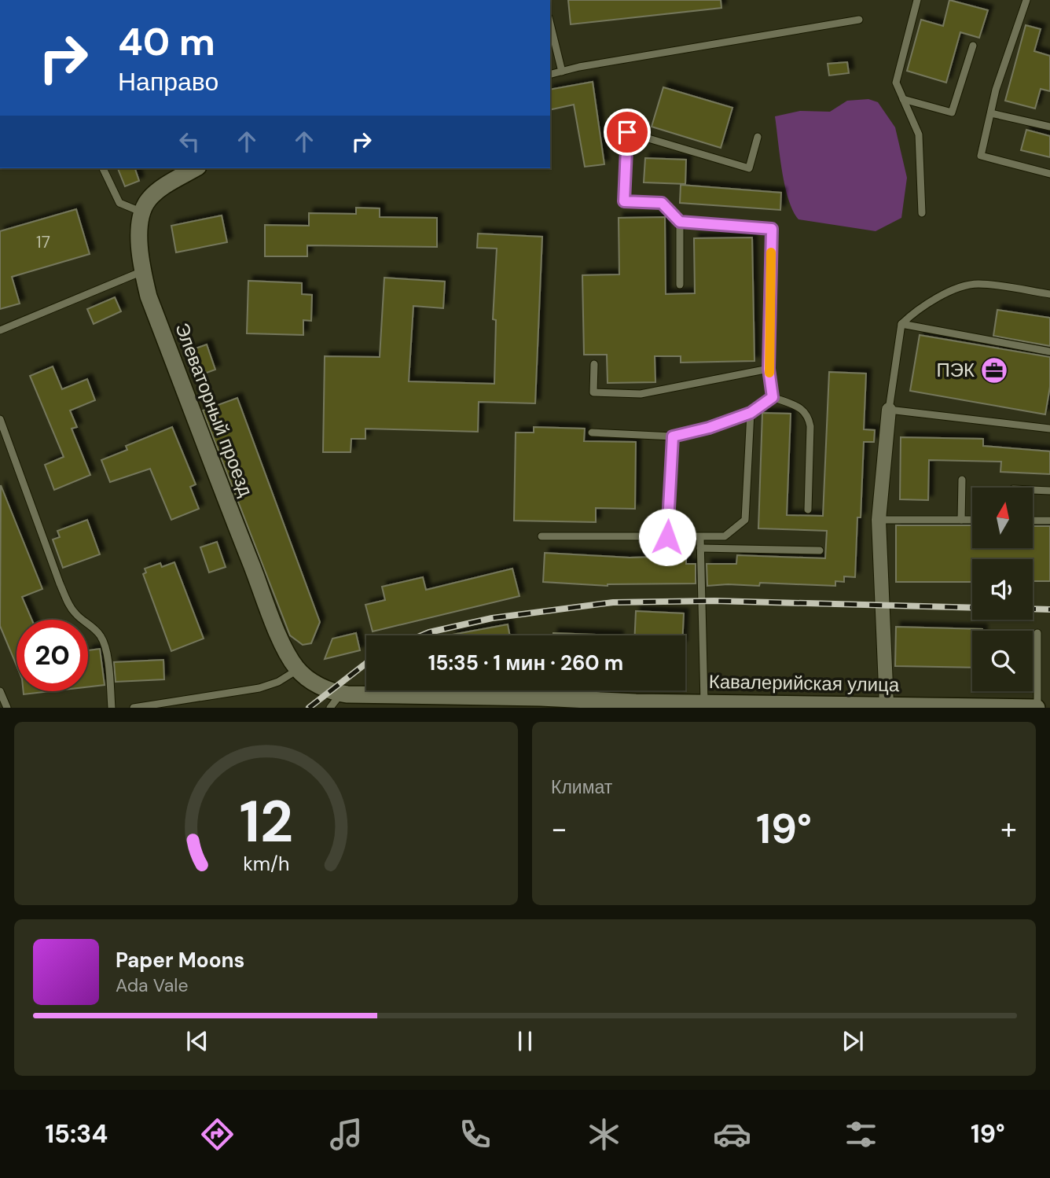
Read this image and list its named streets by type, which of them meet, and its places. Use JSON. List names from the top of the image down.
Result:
{
  "streets": {
    "street": ["Элеваторный проезд", "Кавалерийская улица"]
  },
  "crossings": [
    ["Элеваторный проезд", "Кавалерийская улица"]
  ],
  "places": {
    "office": ["ПЭК"]
  },
  "house_numbers": ["17"],
  "north": "top",
  "page": {
    "turn": ["40 m", "Направо"],
    "limit": "20",
    "trip": "15:35 · 1 мин · 260 m",
    "tile": "Климат",
    "heat": ["−", "19°", "+"],
    "song": ["Paper Moons", "Ada Vale"],
    "tabs": ["15:34", "19°"],
    "gauge": ["12", "km/h"]
  }
}
